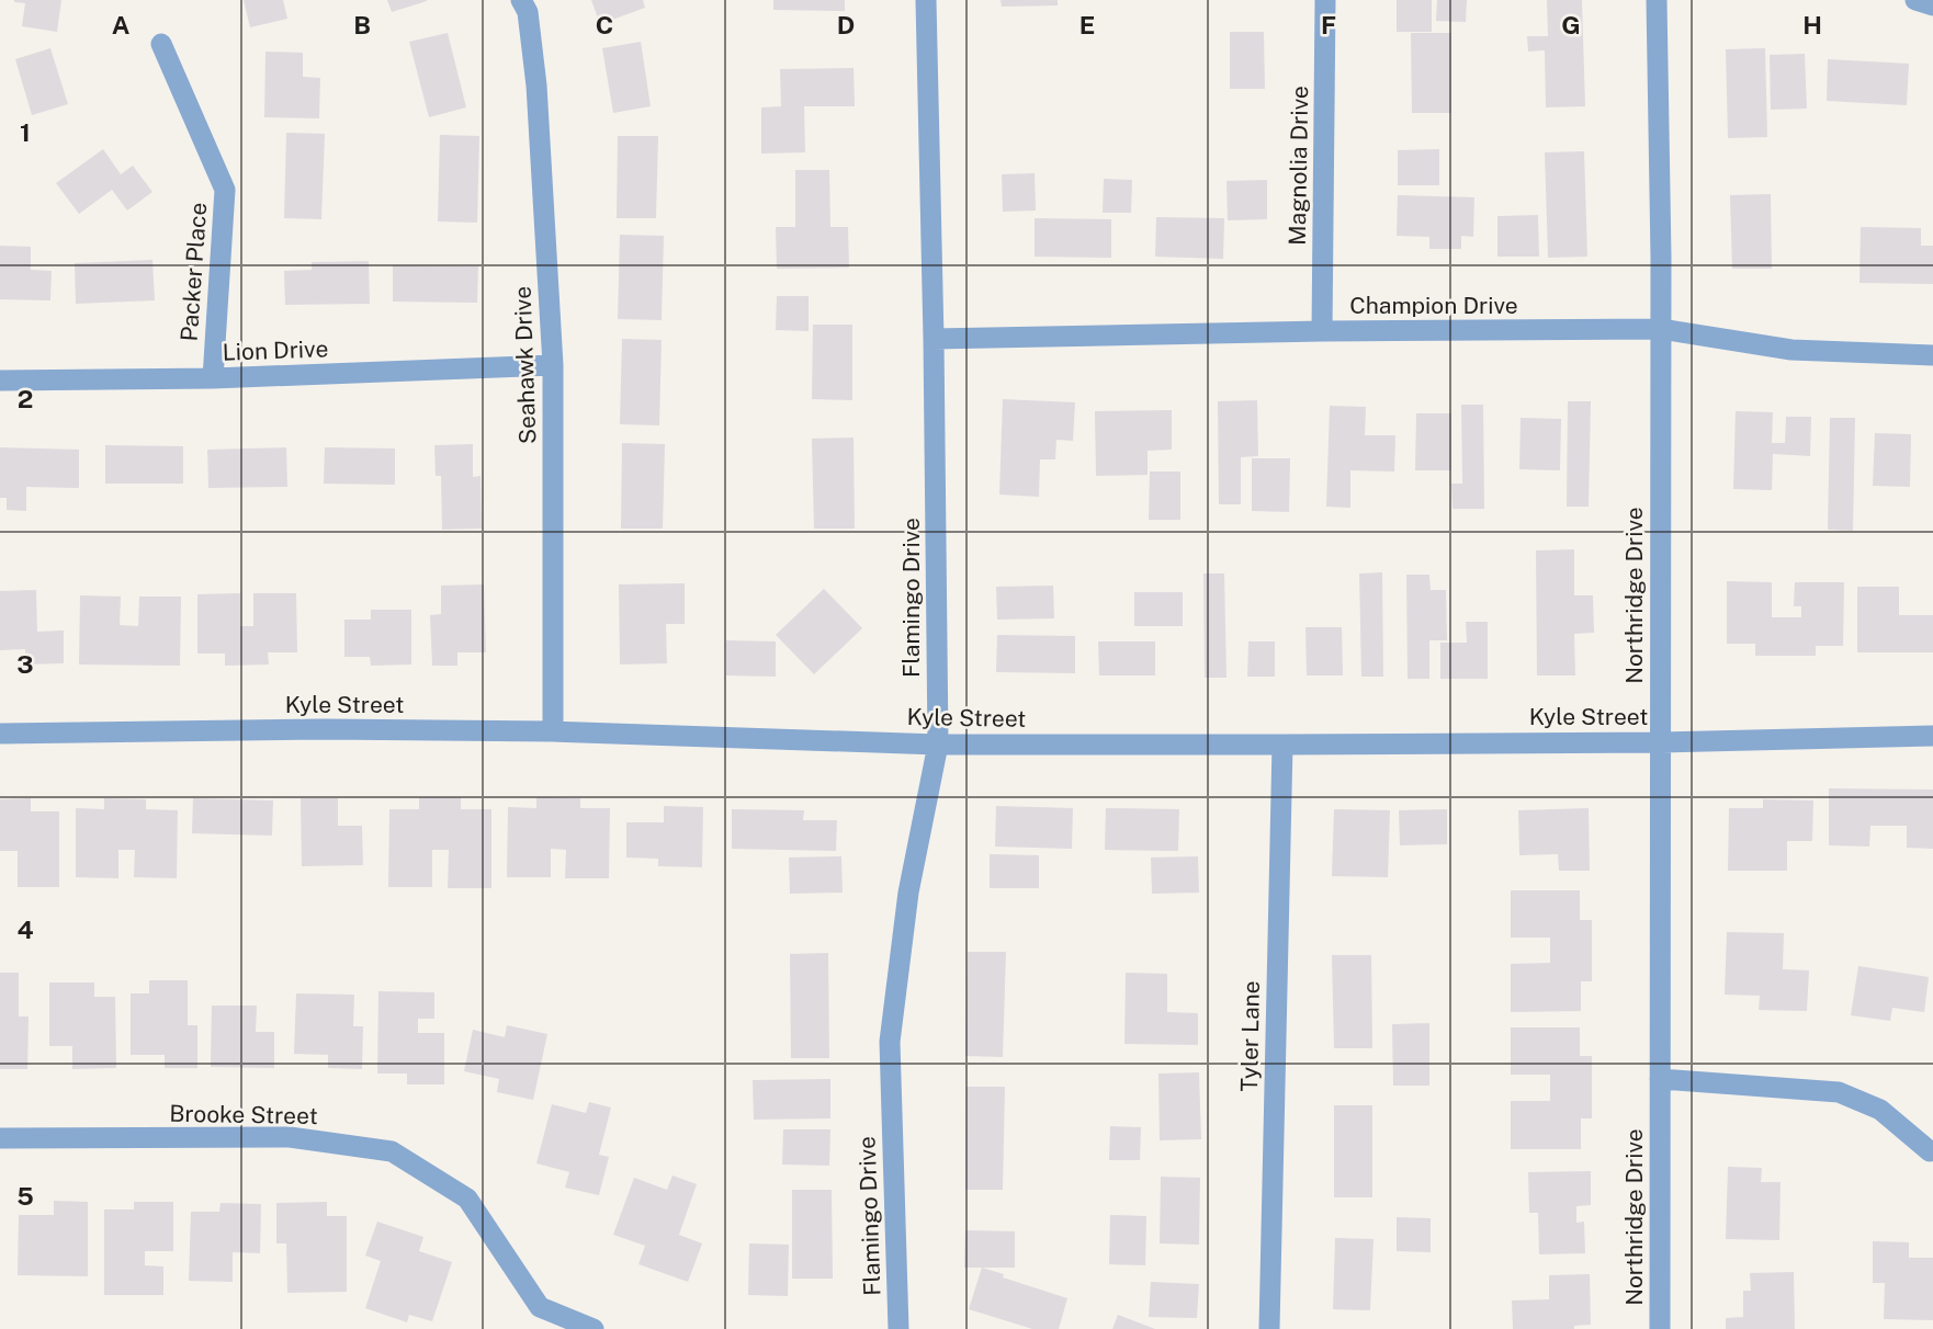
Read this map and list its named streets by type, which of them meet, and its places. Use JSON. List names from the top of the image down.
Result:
{
  "streets": {
    "street": [
      "Magnolia Drive",
      "Packer Place",
      "Champion Drive",
      "Lion Drive",
      "Seahawk Drive",
      "Northridge Drive",
      "Flamingo Drive",
      "Kyle Street",
      "Tyler Lane",
      "Brooke Street"
    ]
  },
  "crossings": [
    ["Magnolia Drive", "Champion Drive"],
    ["Packer Place", "Lion Drive"],
    ["Champion Drive", "Northridge Drive"],
    ["Champion Drive", "Flamingo Drive"],
    ["Lion Drive", "Seahawk Drive"],
    ["Seahawk Drive", "Kyle Street"],
    ["Northridge Drive", "Kyle Street"],
    ["Flamingo Drive", "Kyle Street"],
    ["Kyle Street", "Tyler Lane"]
  ],
  "grid": {
    "columns": [
      "A",
      "B",
      "C",
      "D",
      "E",
      "F",
      "G",
      "H"
    ],
    "rows": [
      "1",
      "2",
      "3",
      "4",
      "5"
    ]
  }
}
